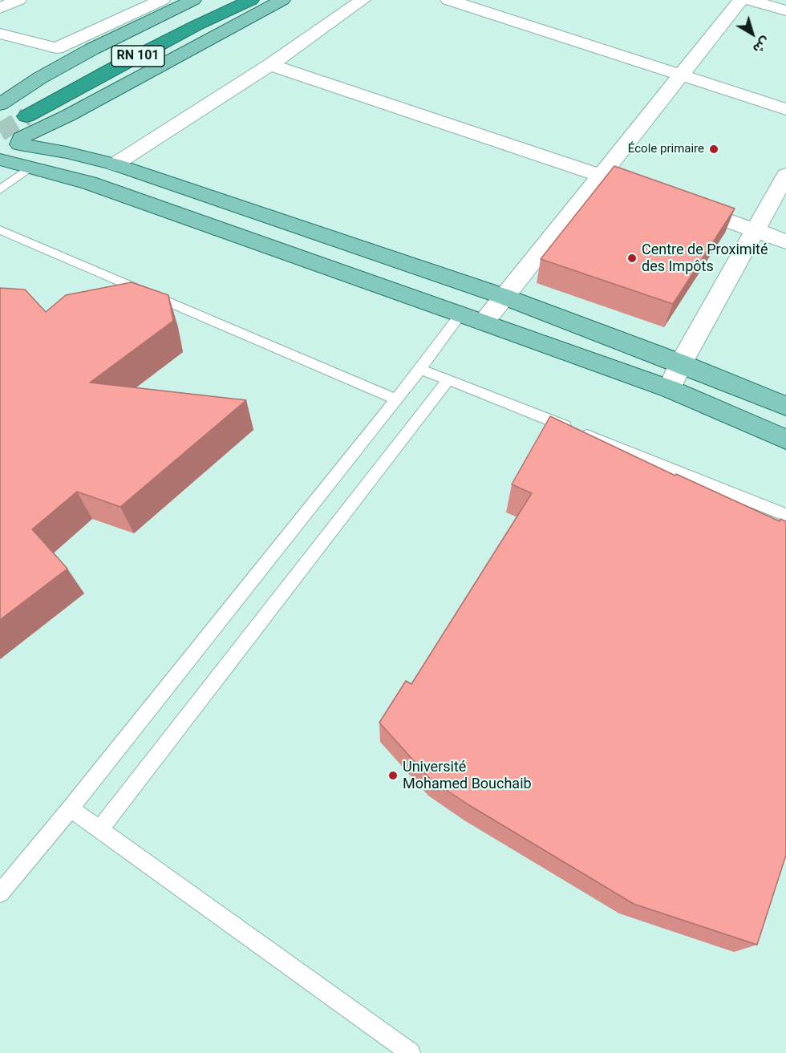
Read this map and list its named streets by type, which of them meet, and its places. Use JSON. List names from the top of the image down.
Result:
{
  "streets": {
    "highway": ["RN 101"]
  },
  "places": ["École primaire", "Centre de Proximité des Impôts", "Université Mohamed Bouchaib"],
  "north": "bottom right"
}
